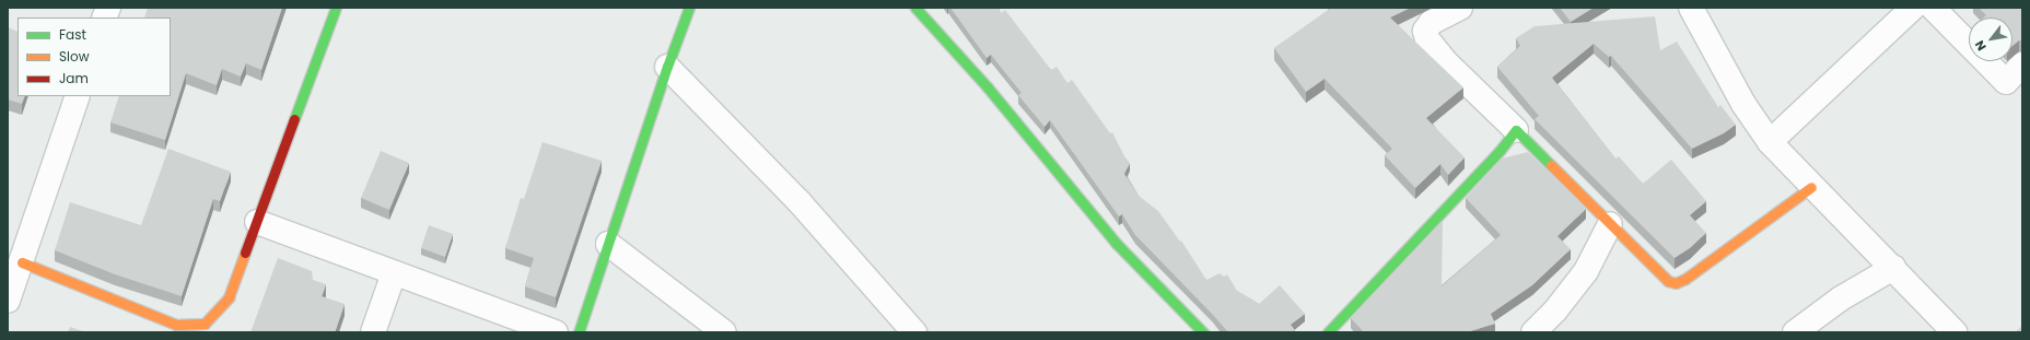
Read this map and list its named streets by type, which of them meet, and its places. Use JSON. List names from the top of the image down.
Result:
{
  "legend": ["Fast", "Slow", "Jam"],
  "north": "bottom left"
}
